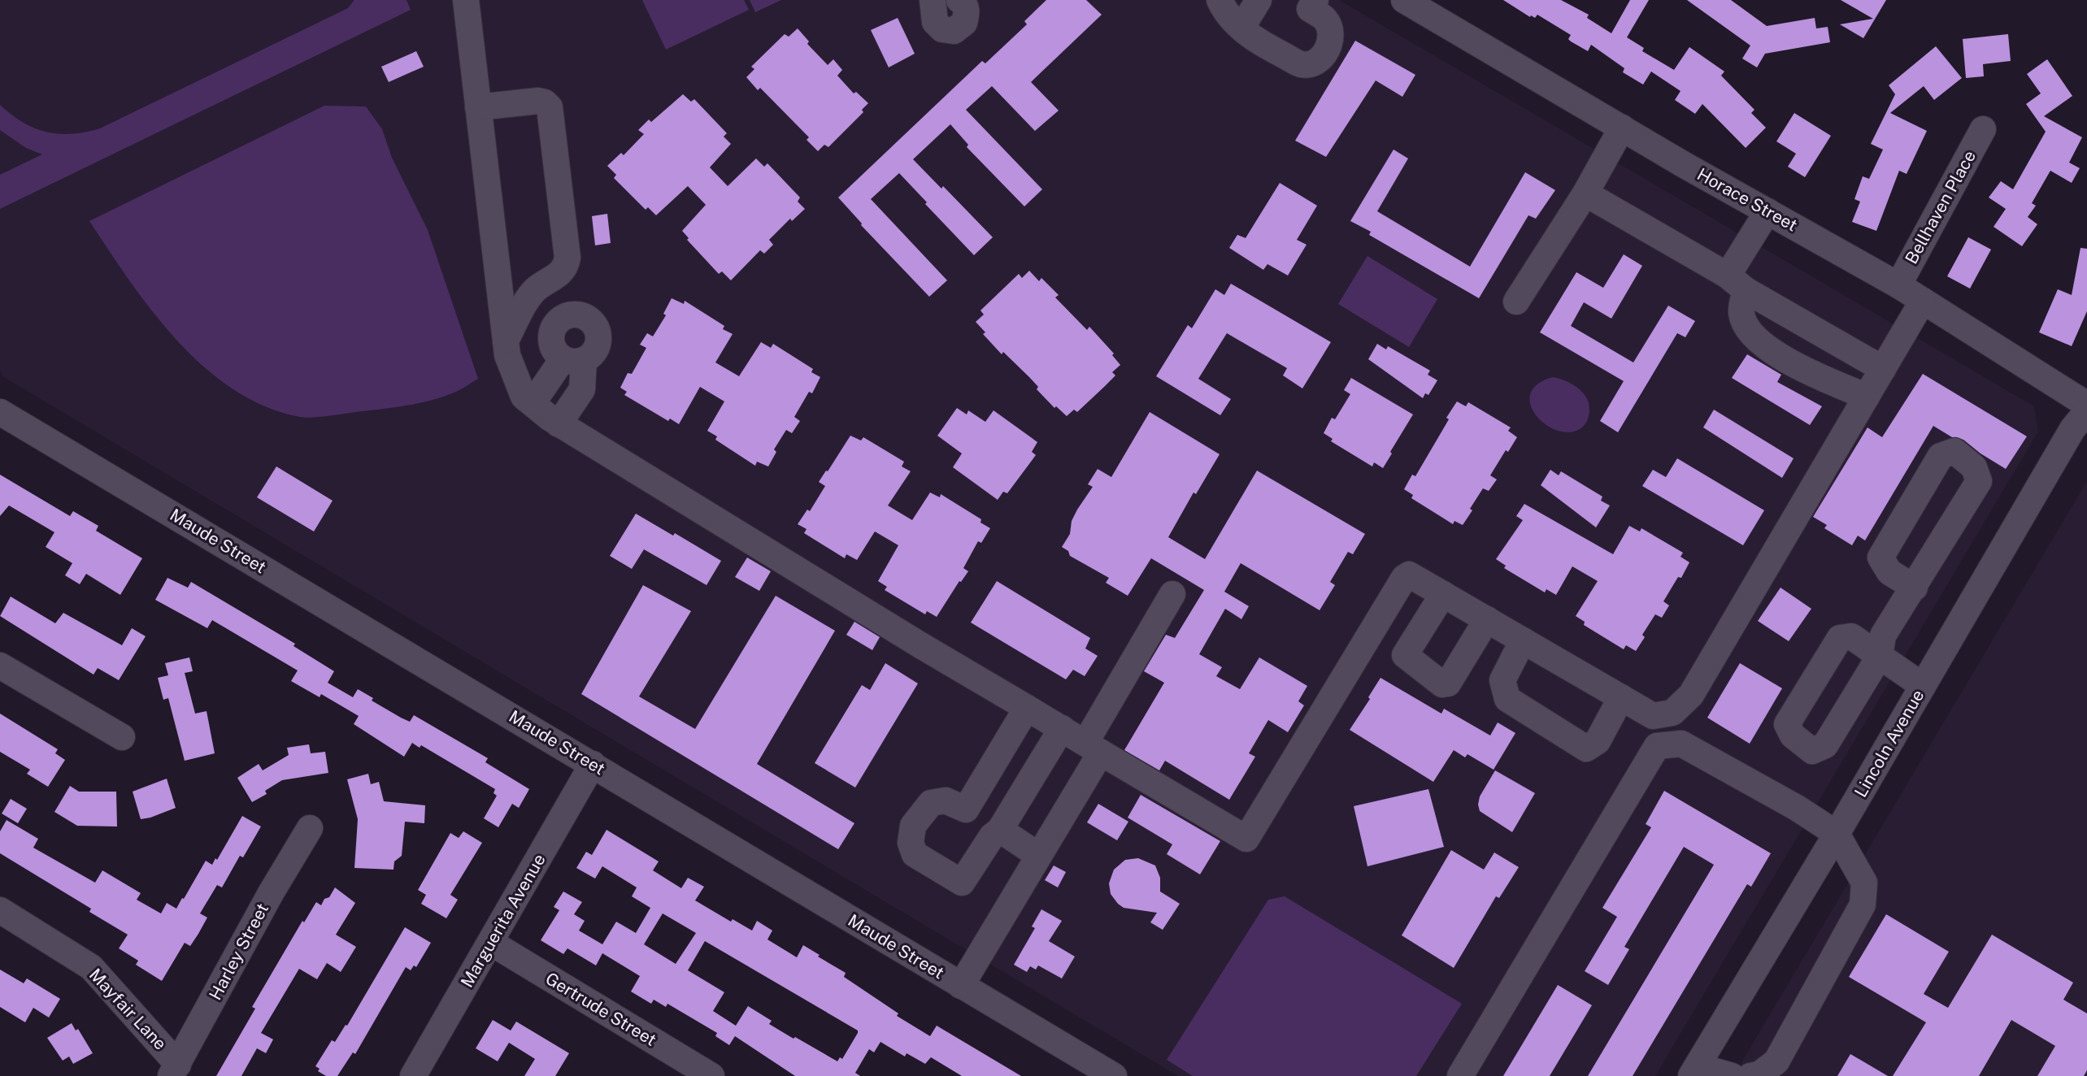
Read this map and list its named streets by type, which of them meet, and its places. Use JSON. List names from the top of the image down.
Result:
{
  "streets": {
    "street": [
      "Horace Street",
      "Bellhaven Place",
      "Maude Street",
      "Lincoln Avenue",
      "Marguerita Avenue",
      "Harley Street",
      "Mayfair Lane",
      "Gertrude Street"
    ]
  },
  "crossings": [
    ["Horace Street", "Bellhaven Place"],
    ["Maude Street", "Marguerita Avenue"],
    ["Marguerita Avenue", "Gertrude Street"],
    ["Harley Street", "Mayfair Lane"]
  ]
}
